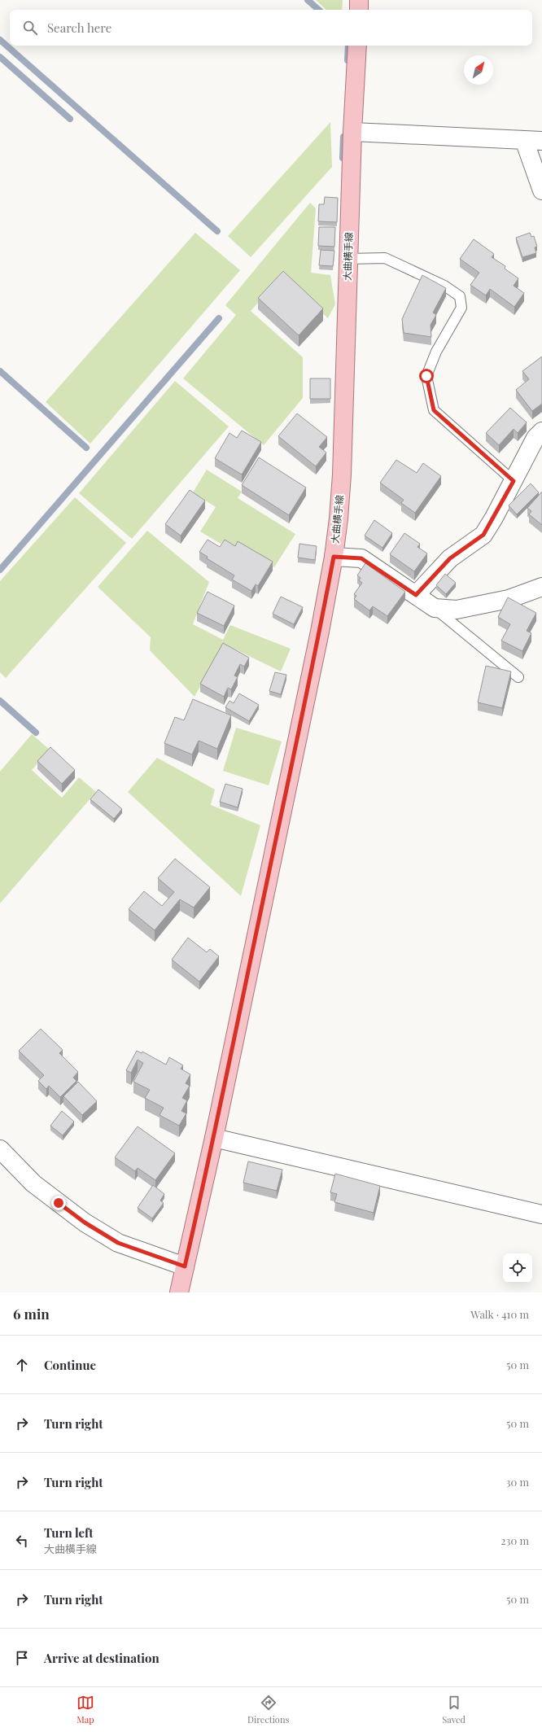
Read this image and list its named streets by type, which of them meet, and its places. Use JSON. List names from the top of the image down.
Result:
{
  "streets": {
    "main road": ["大曲横手線"]
  },
  "north": "top right",
  "page": {
    "search": "Search here",
    "heading": ["6 min", "Walk · 410 m"],
    "list": [
      ["Continue", "50 m"],
      ["Turn right", "50 m"],
      ["Turn right", "30 m"],
      ["Turn left", "大曲横手線", "230 m"],
      ["Turn right", "50 m"],
      "Arrive at destination"
    ],
    "nav": ["Map", "Directions", "Saved"]
  }
}
